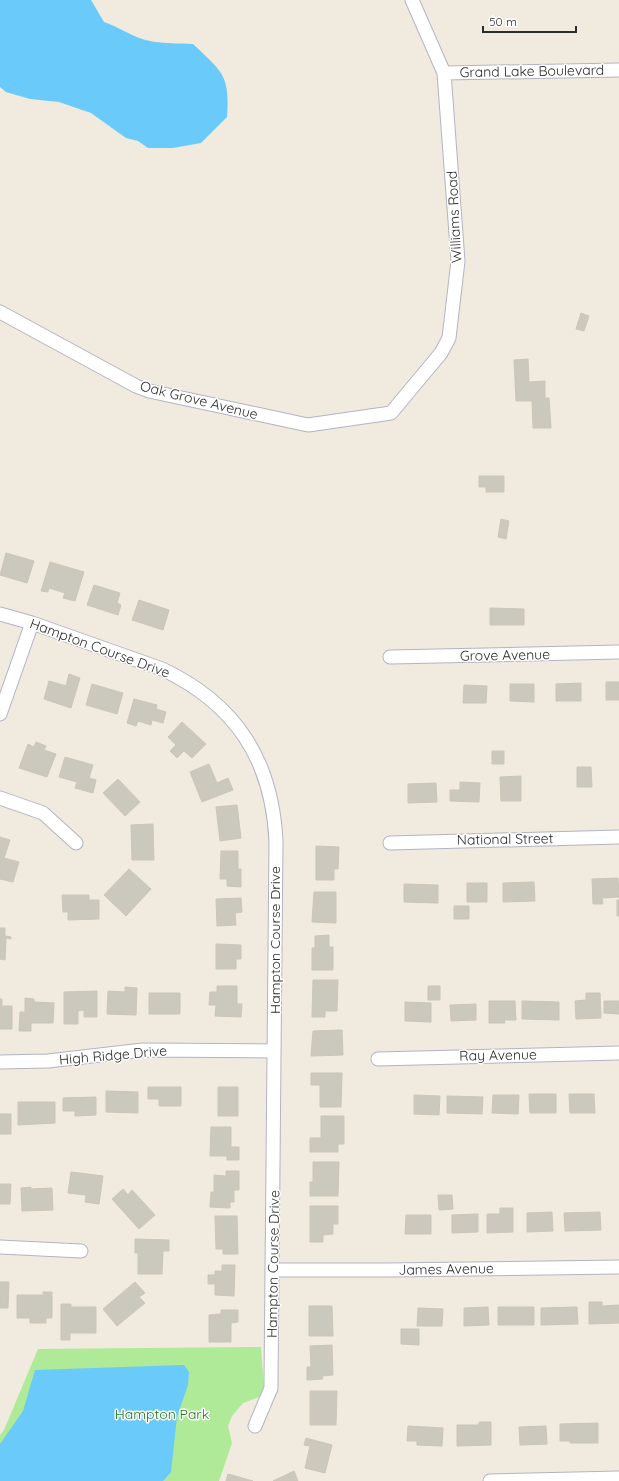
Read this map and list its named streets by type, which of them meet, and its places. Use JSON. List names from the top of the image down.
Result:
{
  "streets": {
    "street": [
      "Grand Lake Boulevard",
      "Williams Road",
      "Oak Grove Avenue",
      "Hampton Course Drive",
      "Grove Avenue",
      "National Street",
      "High Ridge Drive",
      "Ray Avenue",
      "James Avenue"
    ]
  },
  "crossings": [
    ["Grand Lake Boulevard", "Williams Road"],
    ["Williams Road", "Oak Grove Avenue"],
    ["Hampton Course Drive", "High Ridge Drive"],
    ["Hampton Course Drive", "James Avenue"]
  ],
  "parks": ["Hampton Park"],
  "scale_bar": "50 m"
}
